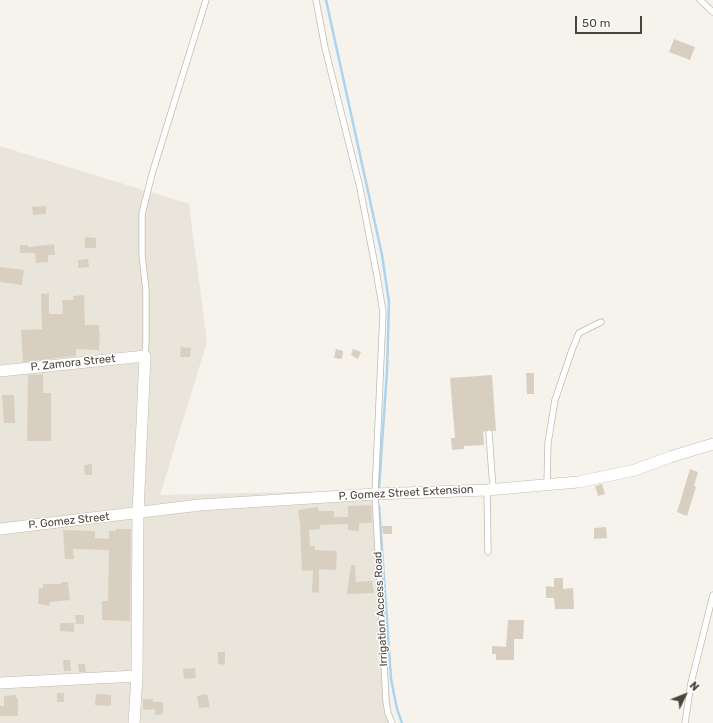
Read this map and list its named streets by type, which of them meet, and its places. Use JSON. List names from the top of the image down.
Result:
{
  "streets": {
    "street": ["P. Zamora Street", "P. Gomez Street Extension", "P. Gomez Street"],
    "lane": ["Irrigation Access Road"]
  },
  "crossings": [
    ["P. Gomez Street Extension", "P. Gomez Street"],
    ["P. Gomez Street Extension", "Irrigation Access Road"]
  ],
  "scale_bar": "50 m",
  "north": "top right"
}
